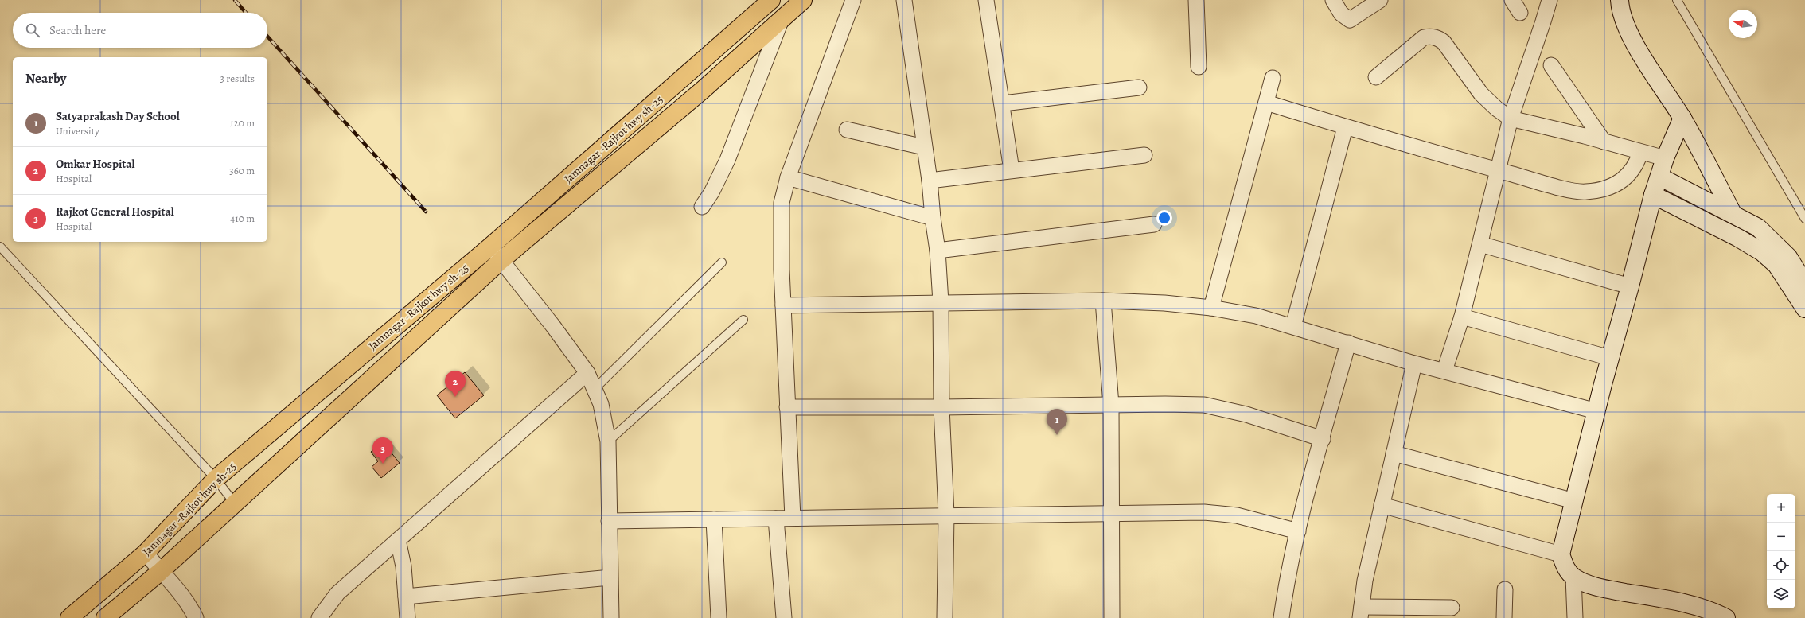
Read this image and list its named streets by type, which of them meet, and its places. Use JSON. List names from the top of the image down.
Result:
{
  "streets": {
    "main road": ["Jamnagar -Rajkot hwy sh-25"]
  },
  "north": "left",
  "page": {
    "search": "Search here",
    "heading": ["Nearby", "3 results"],
    "list": [
      {
        "mark": "1",
        "name": "Satyaprakash Day School",
        "note": "University",
        "value": "120 m"
      },
      {
        "mark": "2",
        "name": "Omkar Hospital",
        "note": "Hospital",
        "value": "360 m"
      },
      {
        "mark": "3",
        "name": "Rajkot General Hospital",
        "note": "Hospital",
        "value": "410 m"
      }
    ],
    "pins": ["2", "1", "3"],
    "map_buttons": ["+", "−"]
  }
}
